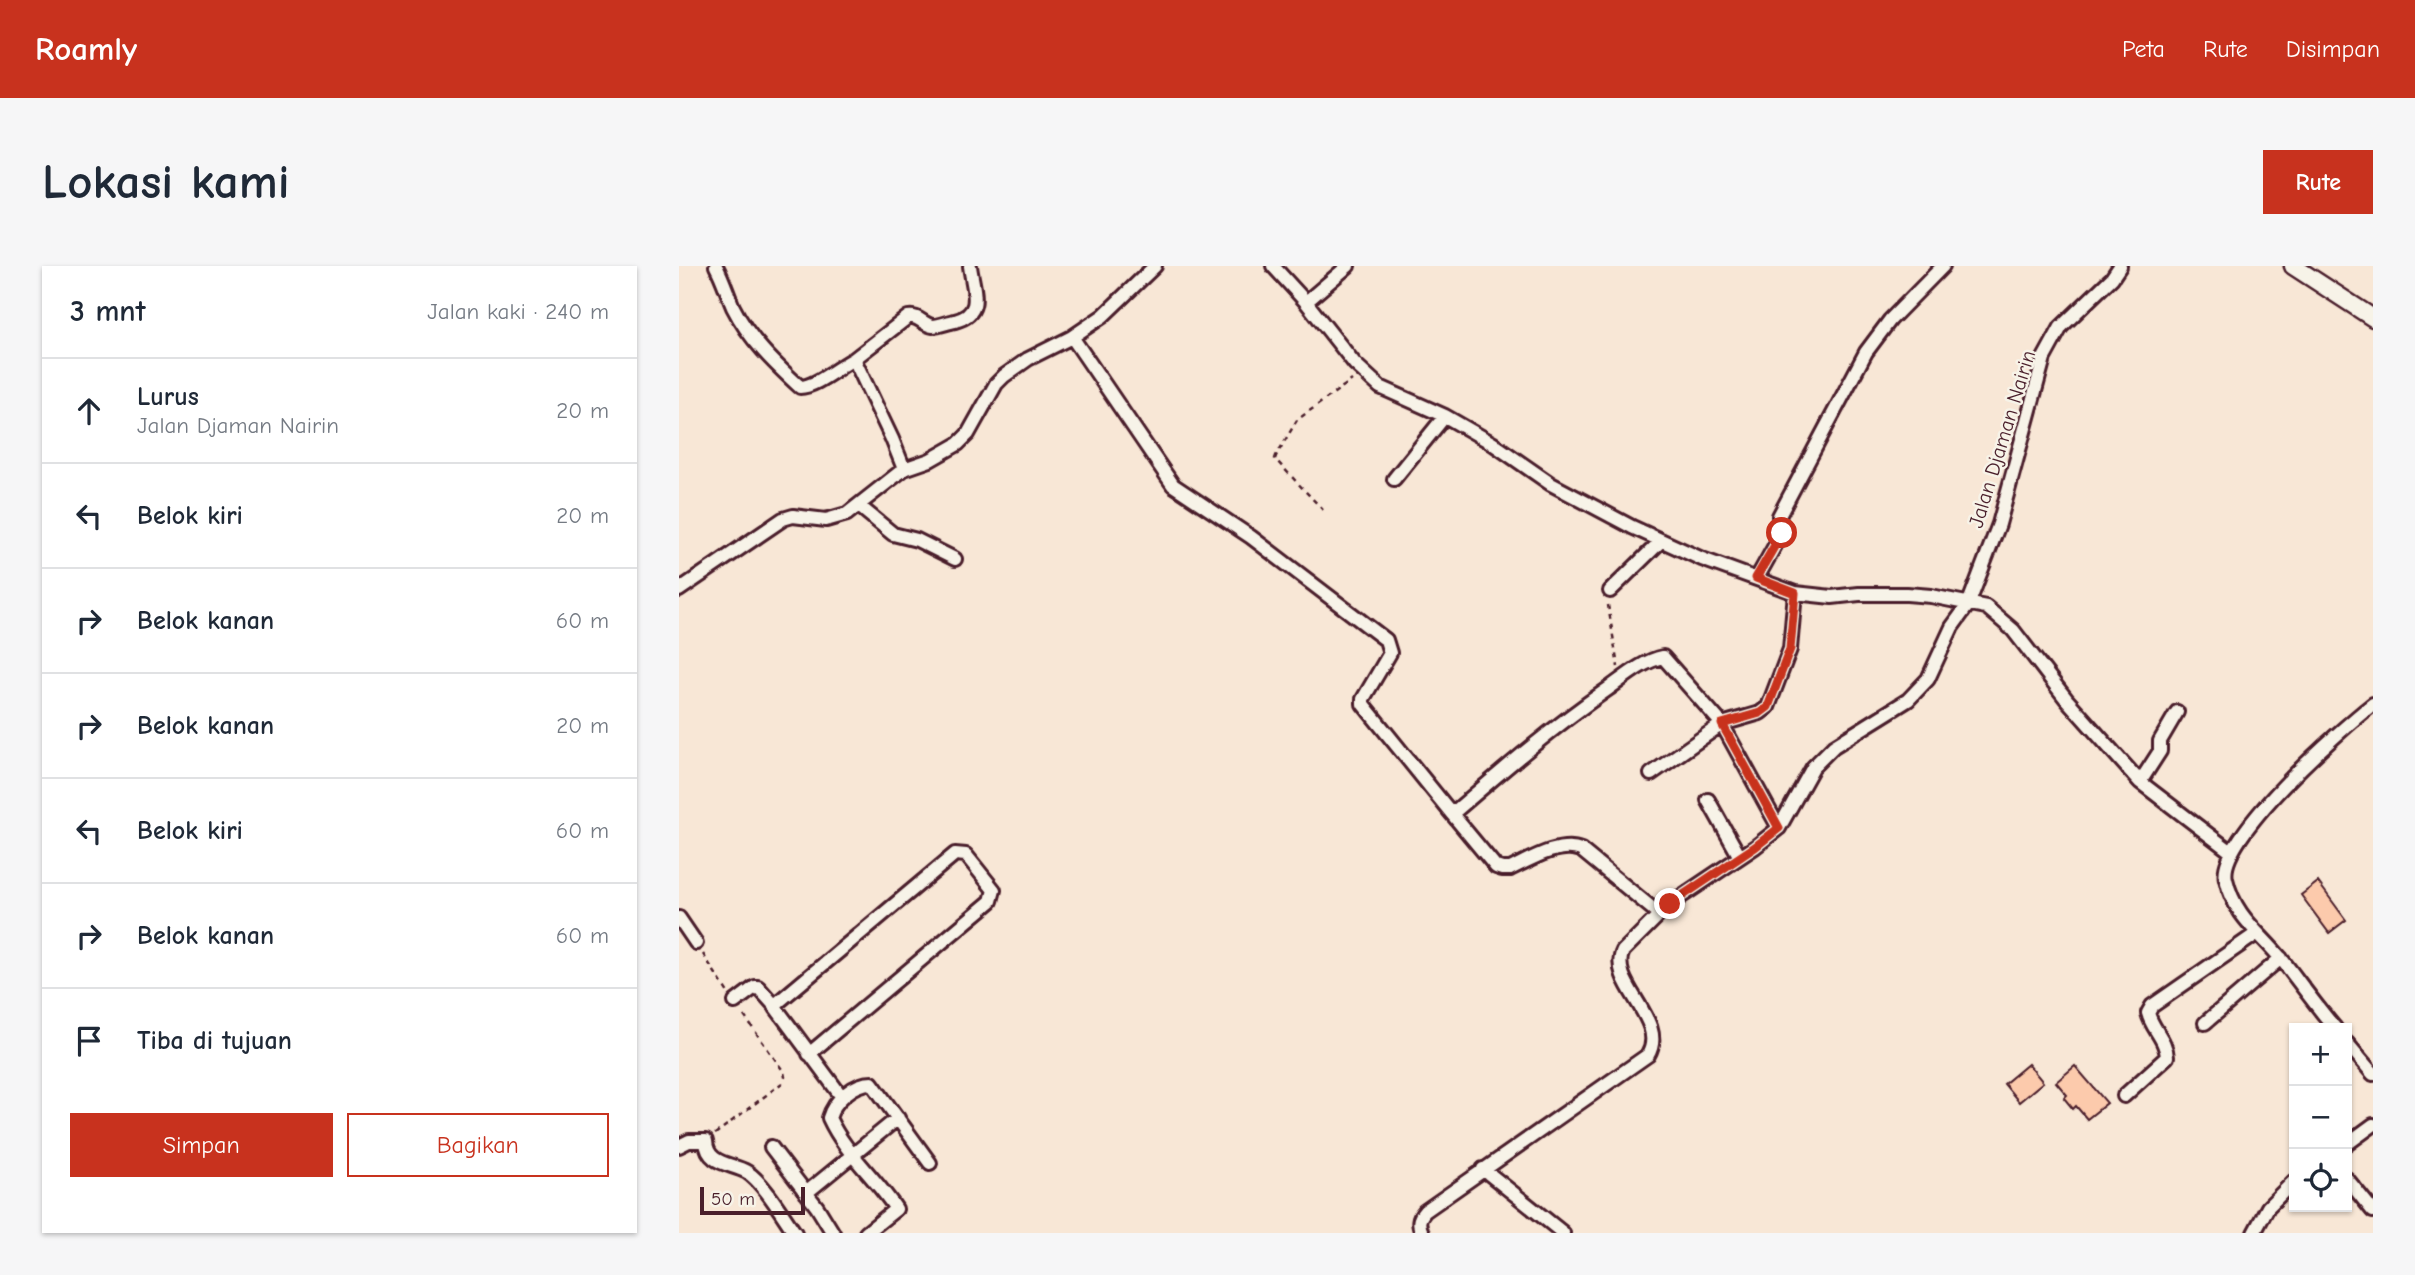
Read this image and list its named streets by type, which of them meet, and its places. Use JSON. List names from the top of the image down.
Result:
{
  "streets": {
    "street": ["Jalan Djaman Nairin"]
  },
  "scale_bar": "50 m",
  "page": {
    "header": "Roamly",
    "nav": ["Peta", "Rute", "Disimpan"],
    "buttons": [
      "Rute",
      ["Simpan", "Bagikan"]
    ],
    "title": "Lokasi kami",
    "heading": ["3 mnt", "Jalan kaki · 240 m"],
    "list": [
      ["Lurus", "Jalan Djaman Nairin", "20 m"],
      ["Belok kiri", "20 m"],
      ["Belok kanan", "60 m"],
      ["Belok kanan", "20 m"],
      ["Belok kiri", "60 m"],
      ["Belok kanan", "60 m"],
      "Tiba di tujuan"
    ],
    "map_buttons": ["+", "−"],
    "scale": "50 m"
  }
}
